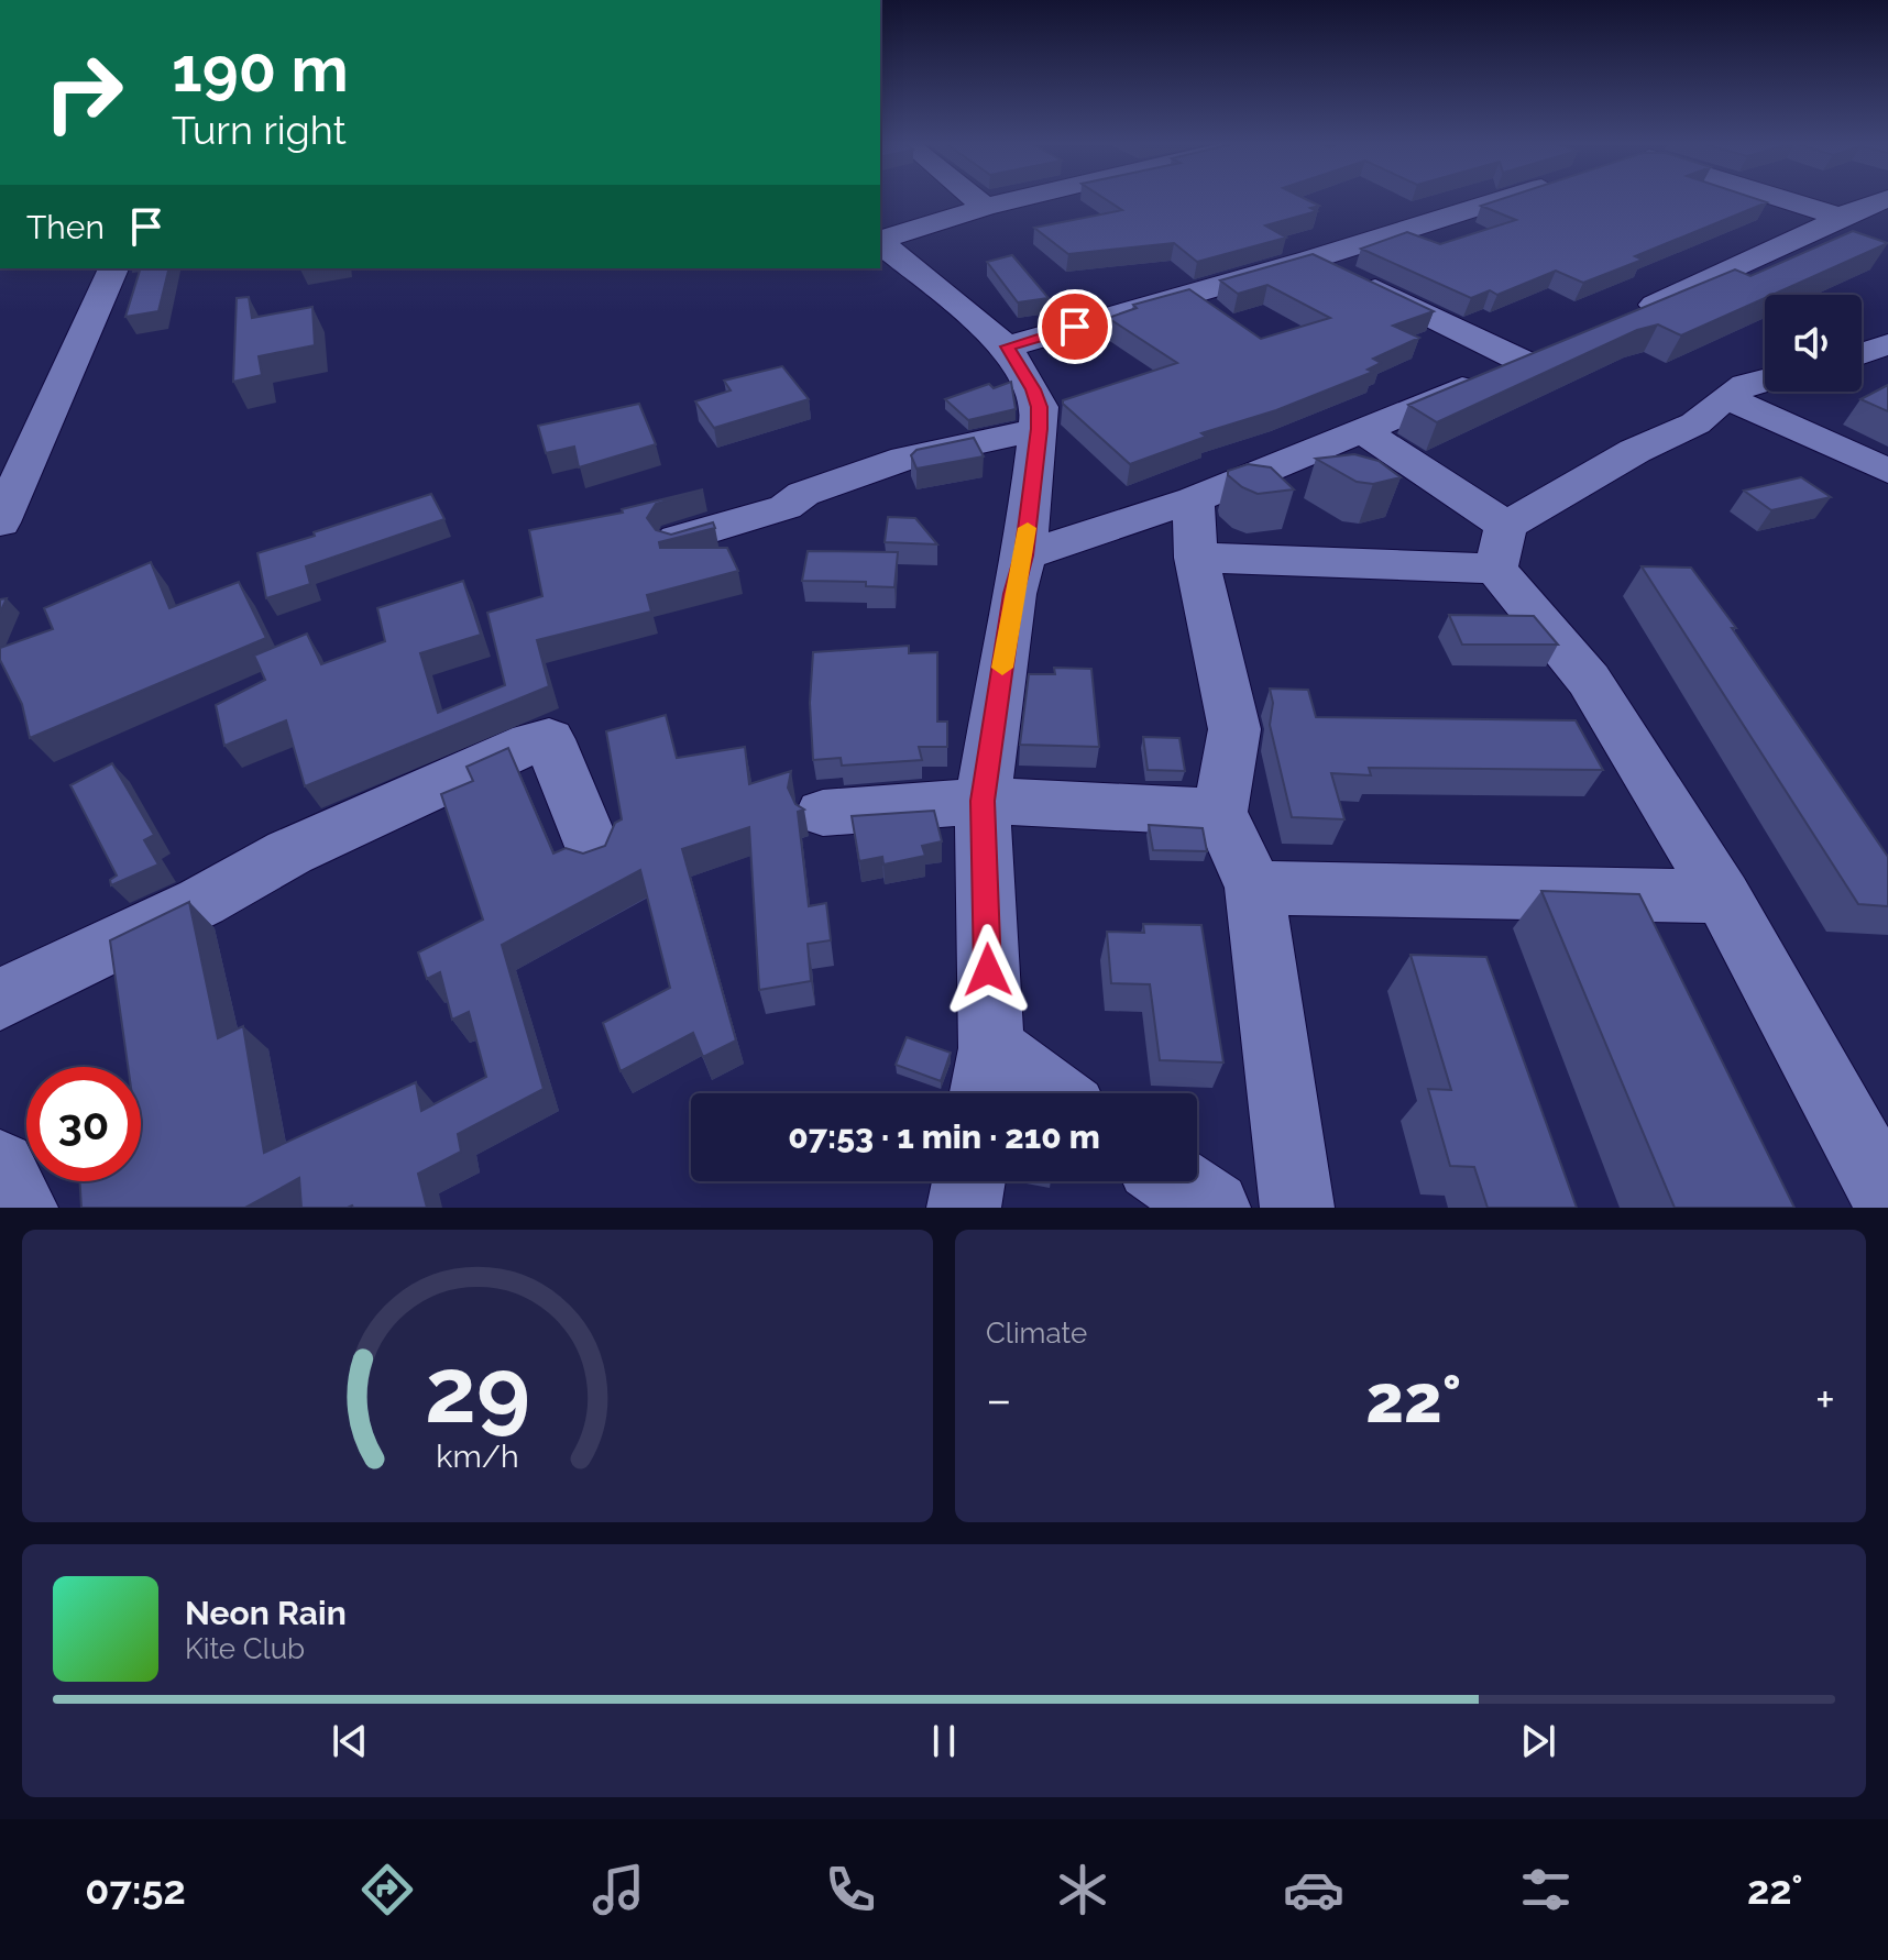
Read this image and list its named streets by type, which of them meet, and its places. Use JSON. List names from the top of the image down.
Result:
{
  "page": {
    "turn": ["190 m", "Turn right"],
    "then": "Then",
    "limit": "30",
    "trip": "07:53 · 1 min · 210 m",
    "tile": "Climate",
    "heat": ["−", "22°", "+"],
    "song": ["Neon Rain", "Kite Club"],
    "tabs": ["07:52", "22°"],
    "gauge": ["29", "km/h"]
  }
}
